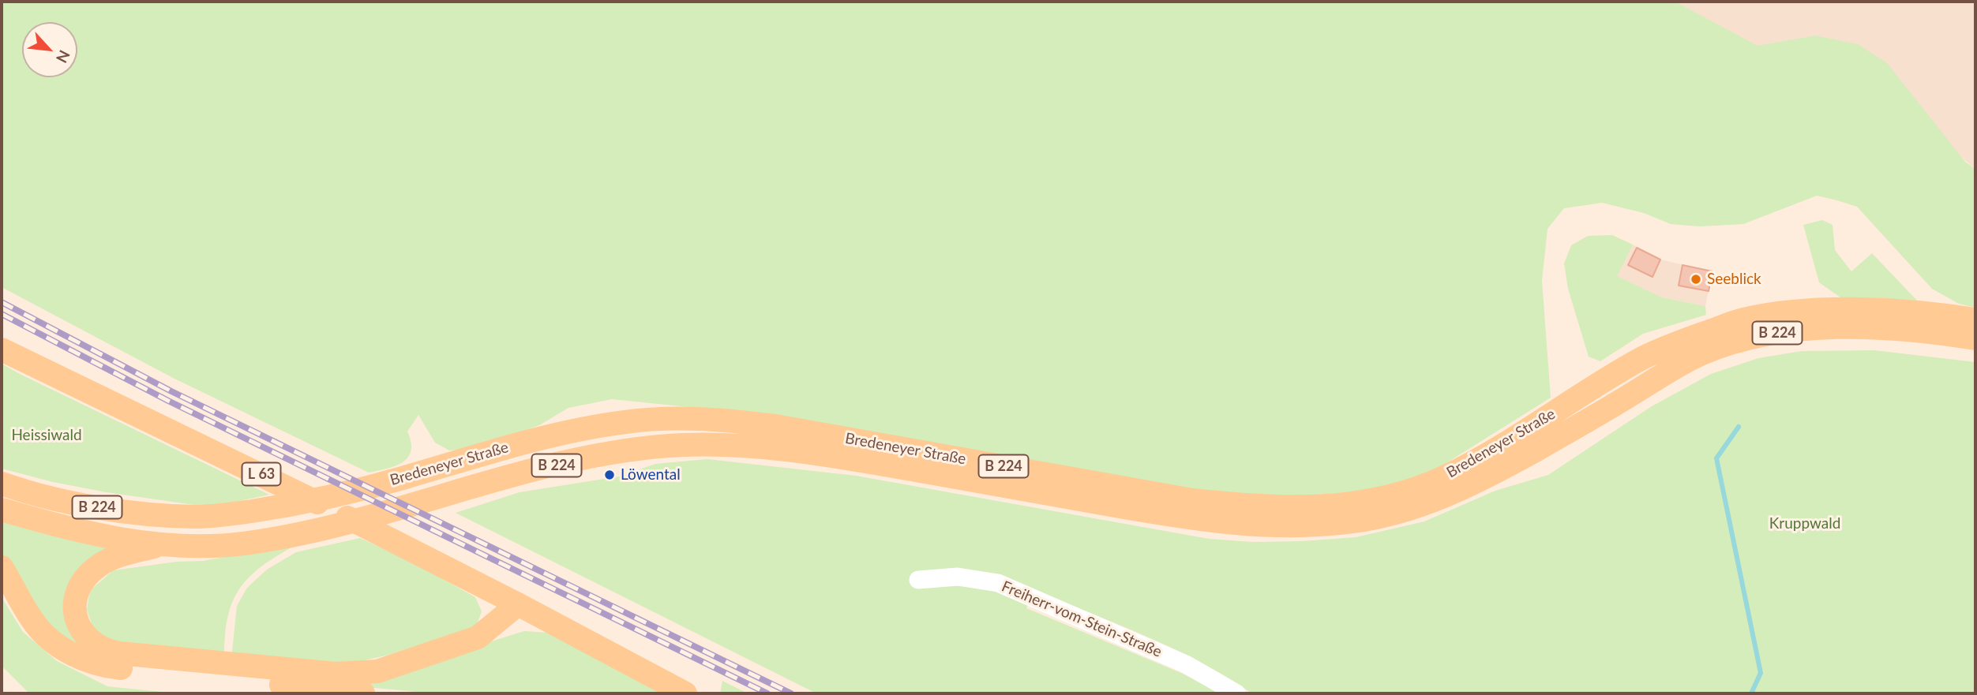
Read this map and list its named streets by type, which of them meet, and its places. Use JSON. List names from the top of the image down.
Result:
{
  "streets": {
    "main road": ["B 224", "Bredeneyer Straße", "L 63"],
    "street": ["Freiherr-vom-Stein-Straße"]
  },
  "parks": ["Heissiwald", "Kruppwald"],
  "places": ["Seeblick", "Löwental"],
  "north": "bottom right"
}
